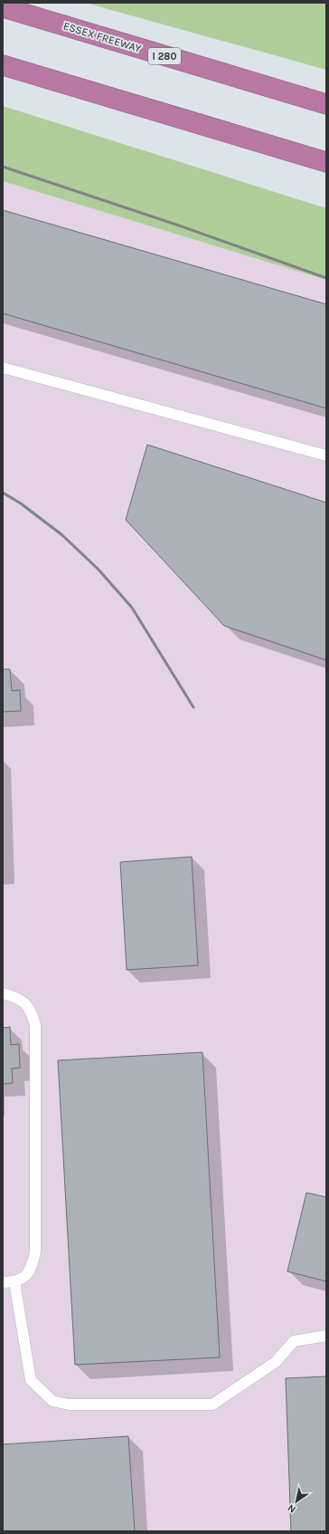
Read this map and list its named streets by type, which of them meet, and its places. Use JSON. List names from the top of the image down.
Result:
{
  "streets": {
    "highway": ["ESSEX FREEWAY", "I 280"]
  },
  "north": "bottom left"
}
